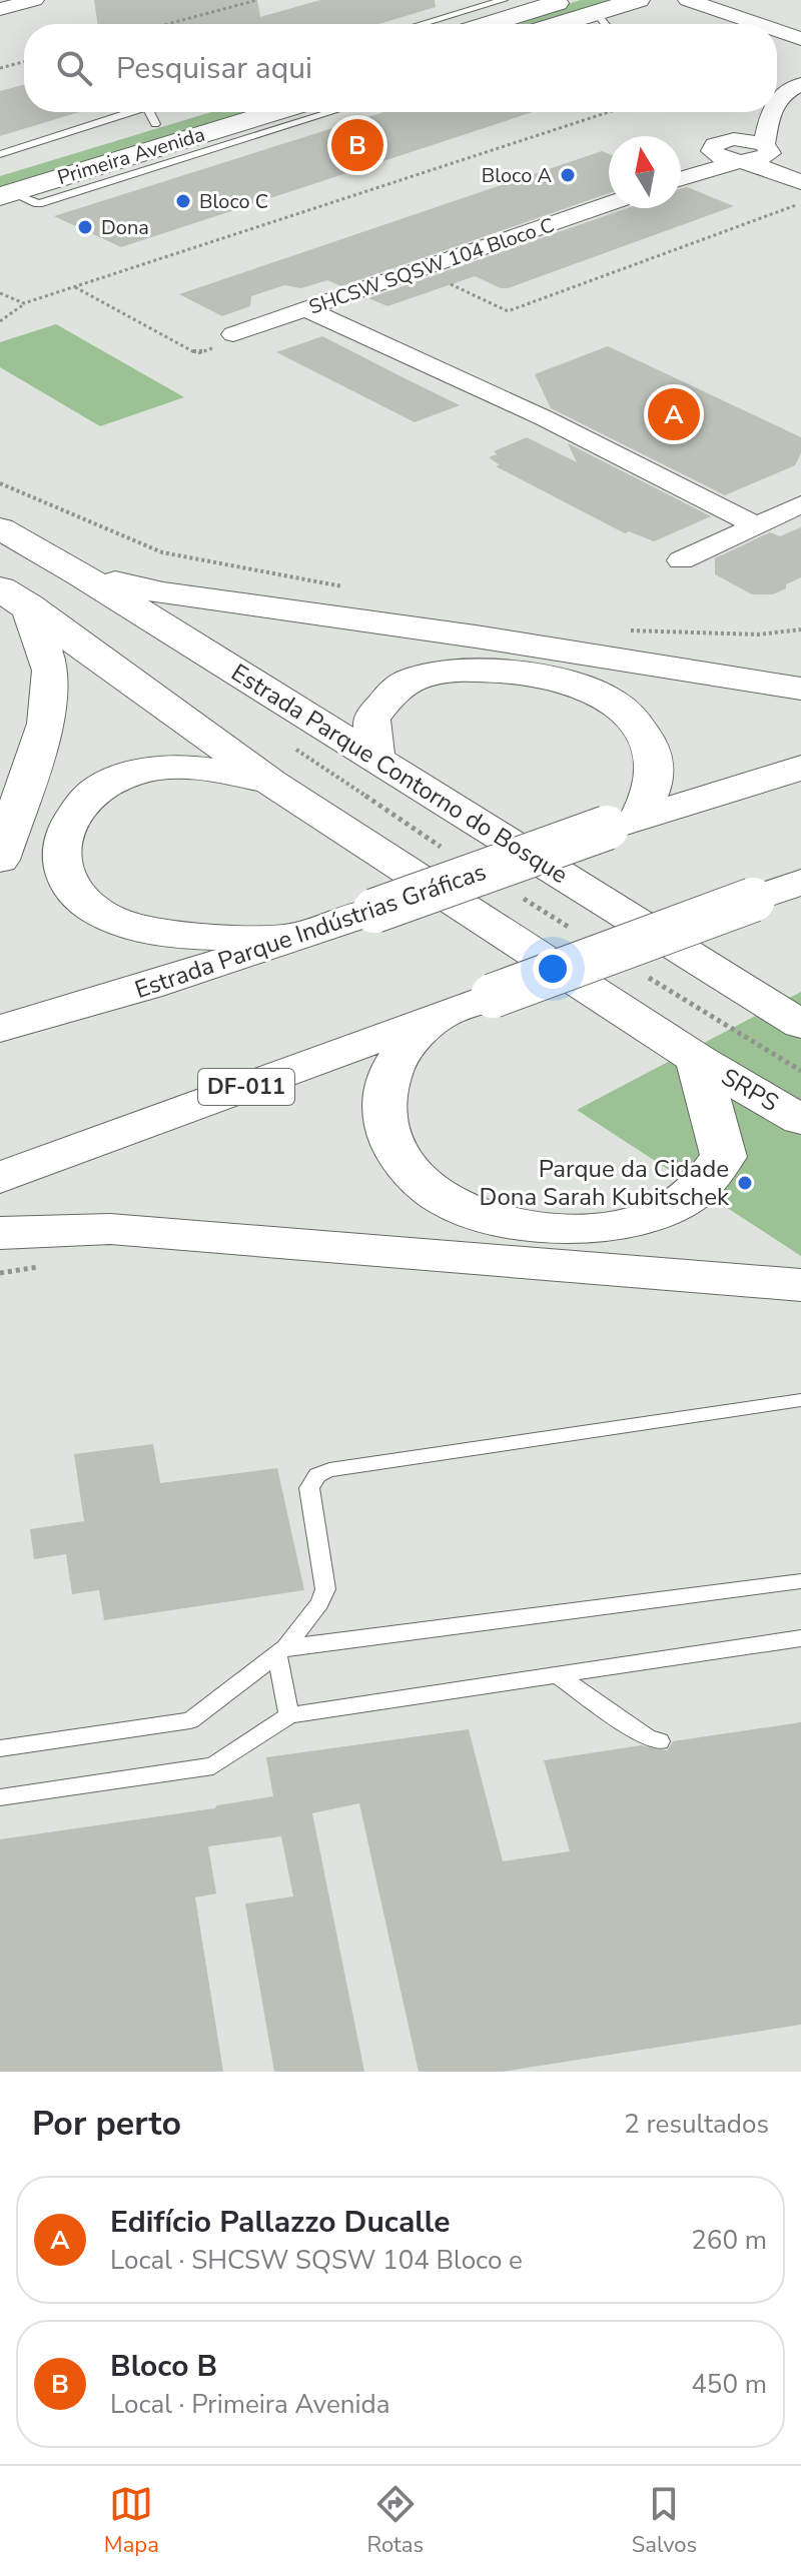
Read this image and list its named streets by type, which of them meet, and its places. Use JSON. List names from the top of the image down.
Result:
{
  "streets": {
    "main road": [
      "Primeira Avenida",
      "Estrada Parque Contorno do Bosque",
      "Estrada Parque Indústrias Gráficas",
      "DF-011",
      "SRPS"
    ],
    "street": ["SHCSW SQSW 104 Bloco C"]
  },
  "places": [
    "Bloco A",
    "Bloco C",
    "Dona",
    "Parque da Cidade Dona Sarah Kubitschek"
  ],
  "north": "top",
  "page": {
    "search": "Pesquisar aqui",
    "pins": ["B", "A"],
    "heading": ["Por perto", "2 resultados"],
    "list": [
      {
        "mark": "A",
        "name": "Edifício Pallazzo Ducalle",
        "note": "Local · SHCSW SQSW 104 Bloco e",
        "value": "260 m"
      },
      {
        "mark": "B",
        "name": "Bloco B",
        "note": "Local · Primeira Avenida",
        "value": "450 m"
      }
    ],
    "nav": ["Mapa", "Rotas", "Salvos"]
  }
}
